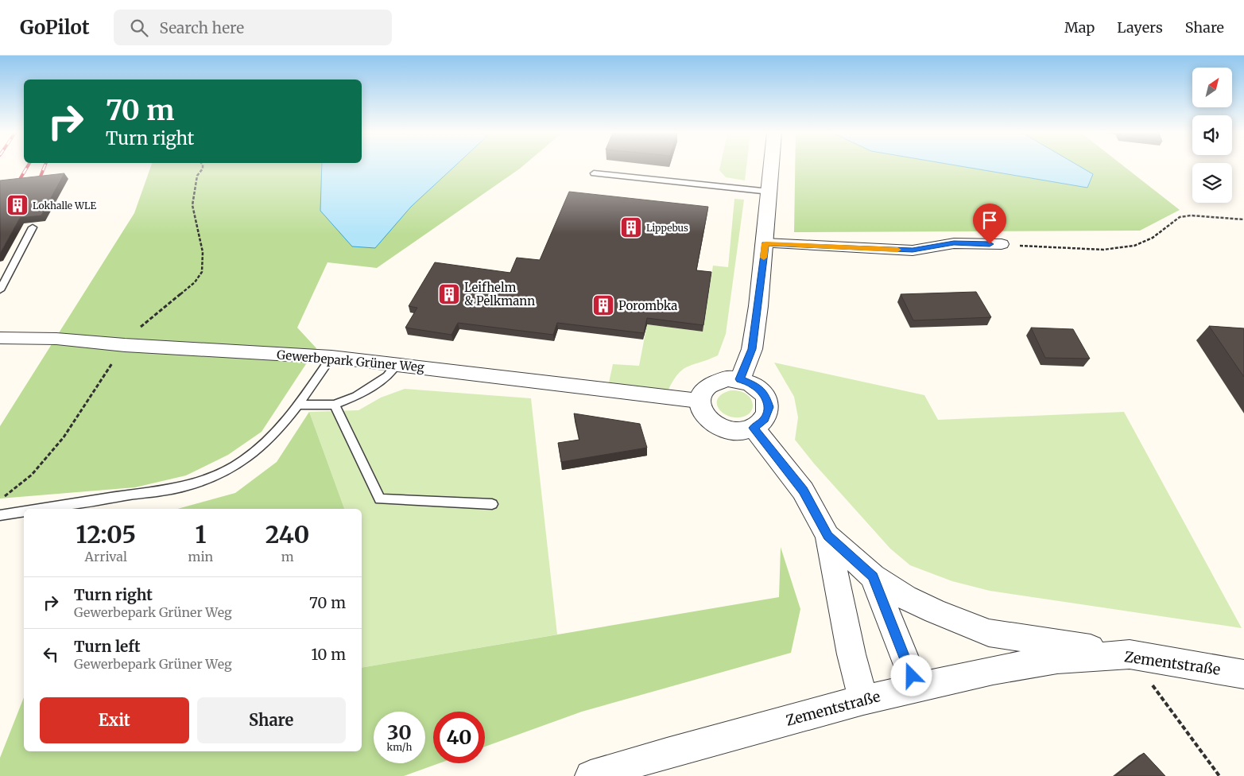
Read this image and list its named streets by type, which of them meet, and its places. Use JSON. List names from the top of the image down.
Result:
{
  "streets": {
    "street": ["Gewerbepark Grüner Weg", "Zementstraße"]
  },
  "places": {
    "building": [
      "Lokhalle WLE",
      "Lippebus",
      "Leifhelm & Pelkmann",
      "Porombka"
    ]
  },
  "north": "top right",
  "page": {
    "header": "GoPilot",
    "search": "Search here",
    "nav": ["Map", "Layers", "Share"],
    "turn": ["70 m", "Turn right"],
    "eta": [
      "12:05",
      "Arrival",
      "1",
      "min",
      "240",
      "m"
    ],
    "list": [
      {
        "name": "Turn right",
        "note": "Gewerbepark Grüner Weg",
        "value": "70 m"
      },
      {
        "name": "Turn left",
        "note": "Gewerbepark Grüner Weg",
        "value": "10 m"
      }
    ],
    "buttons": ["Exit", "Share"],
    "speed": "30 km/h",
    "limit": "40"
  }
}
